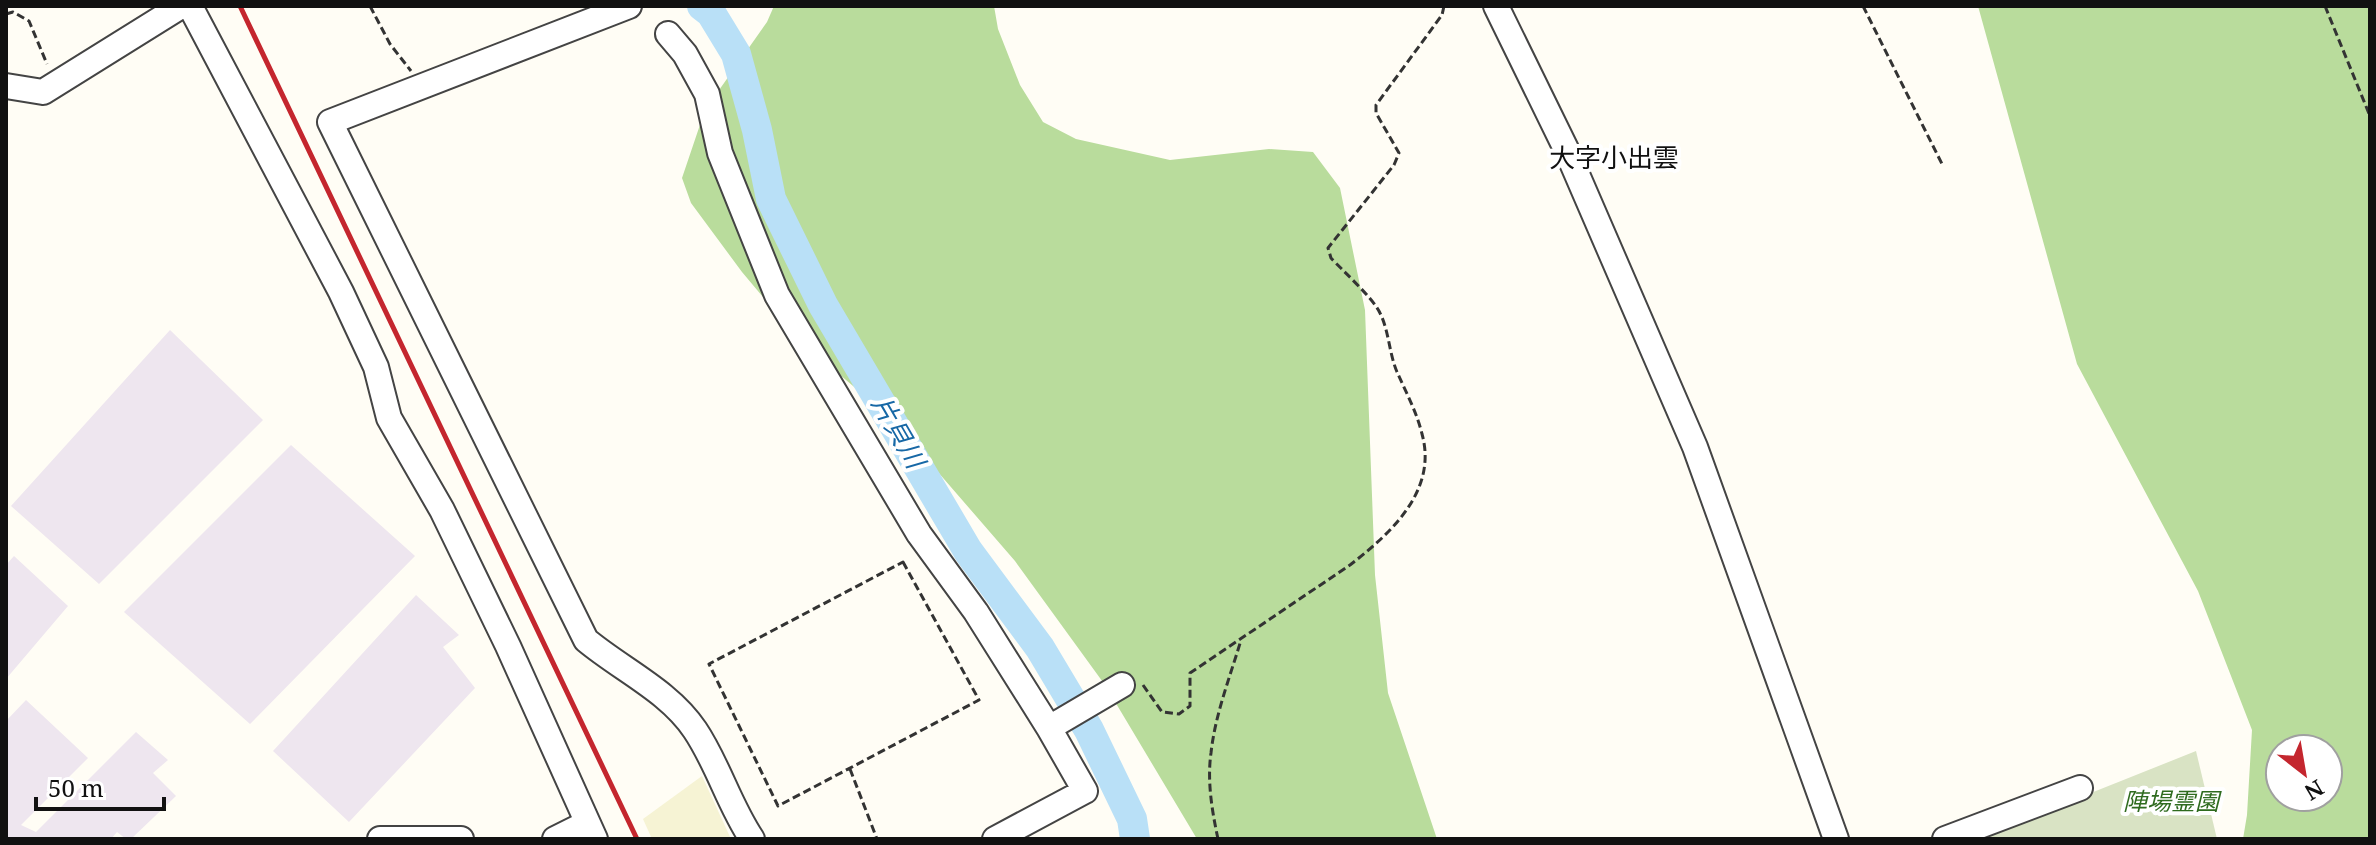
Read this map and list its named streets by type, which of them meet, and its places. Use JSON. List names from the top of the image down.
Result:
{
  "districts": ["大字小出雲"],
  "water": ["片貝川"],
  "parks": ["陣場霊園"],
  "scale_bar": "50 m",
  "north": "bottom right"
}
